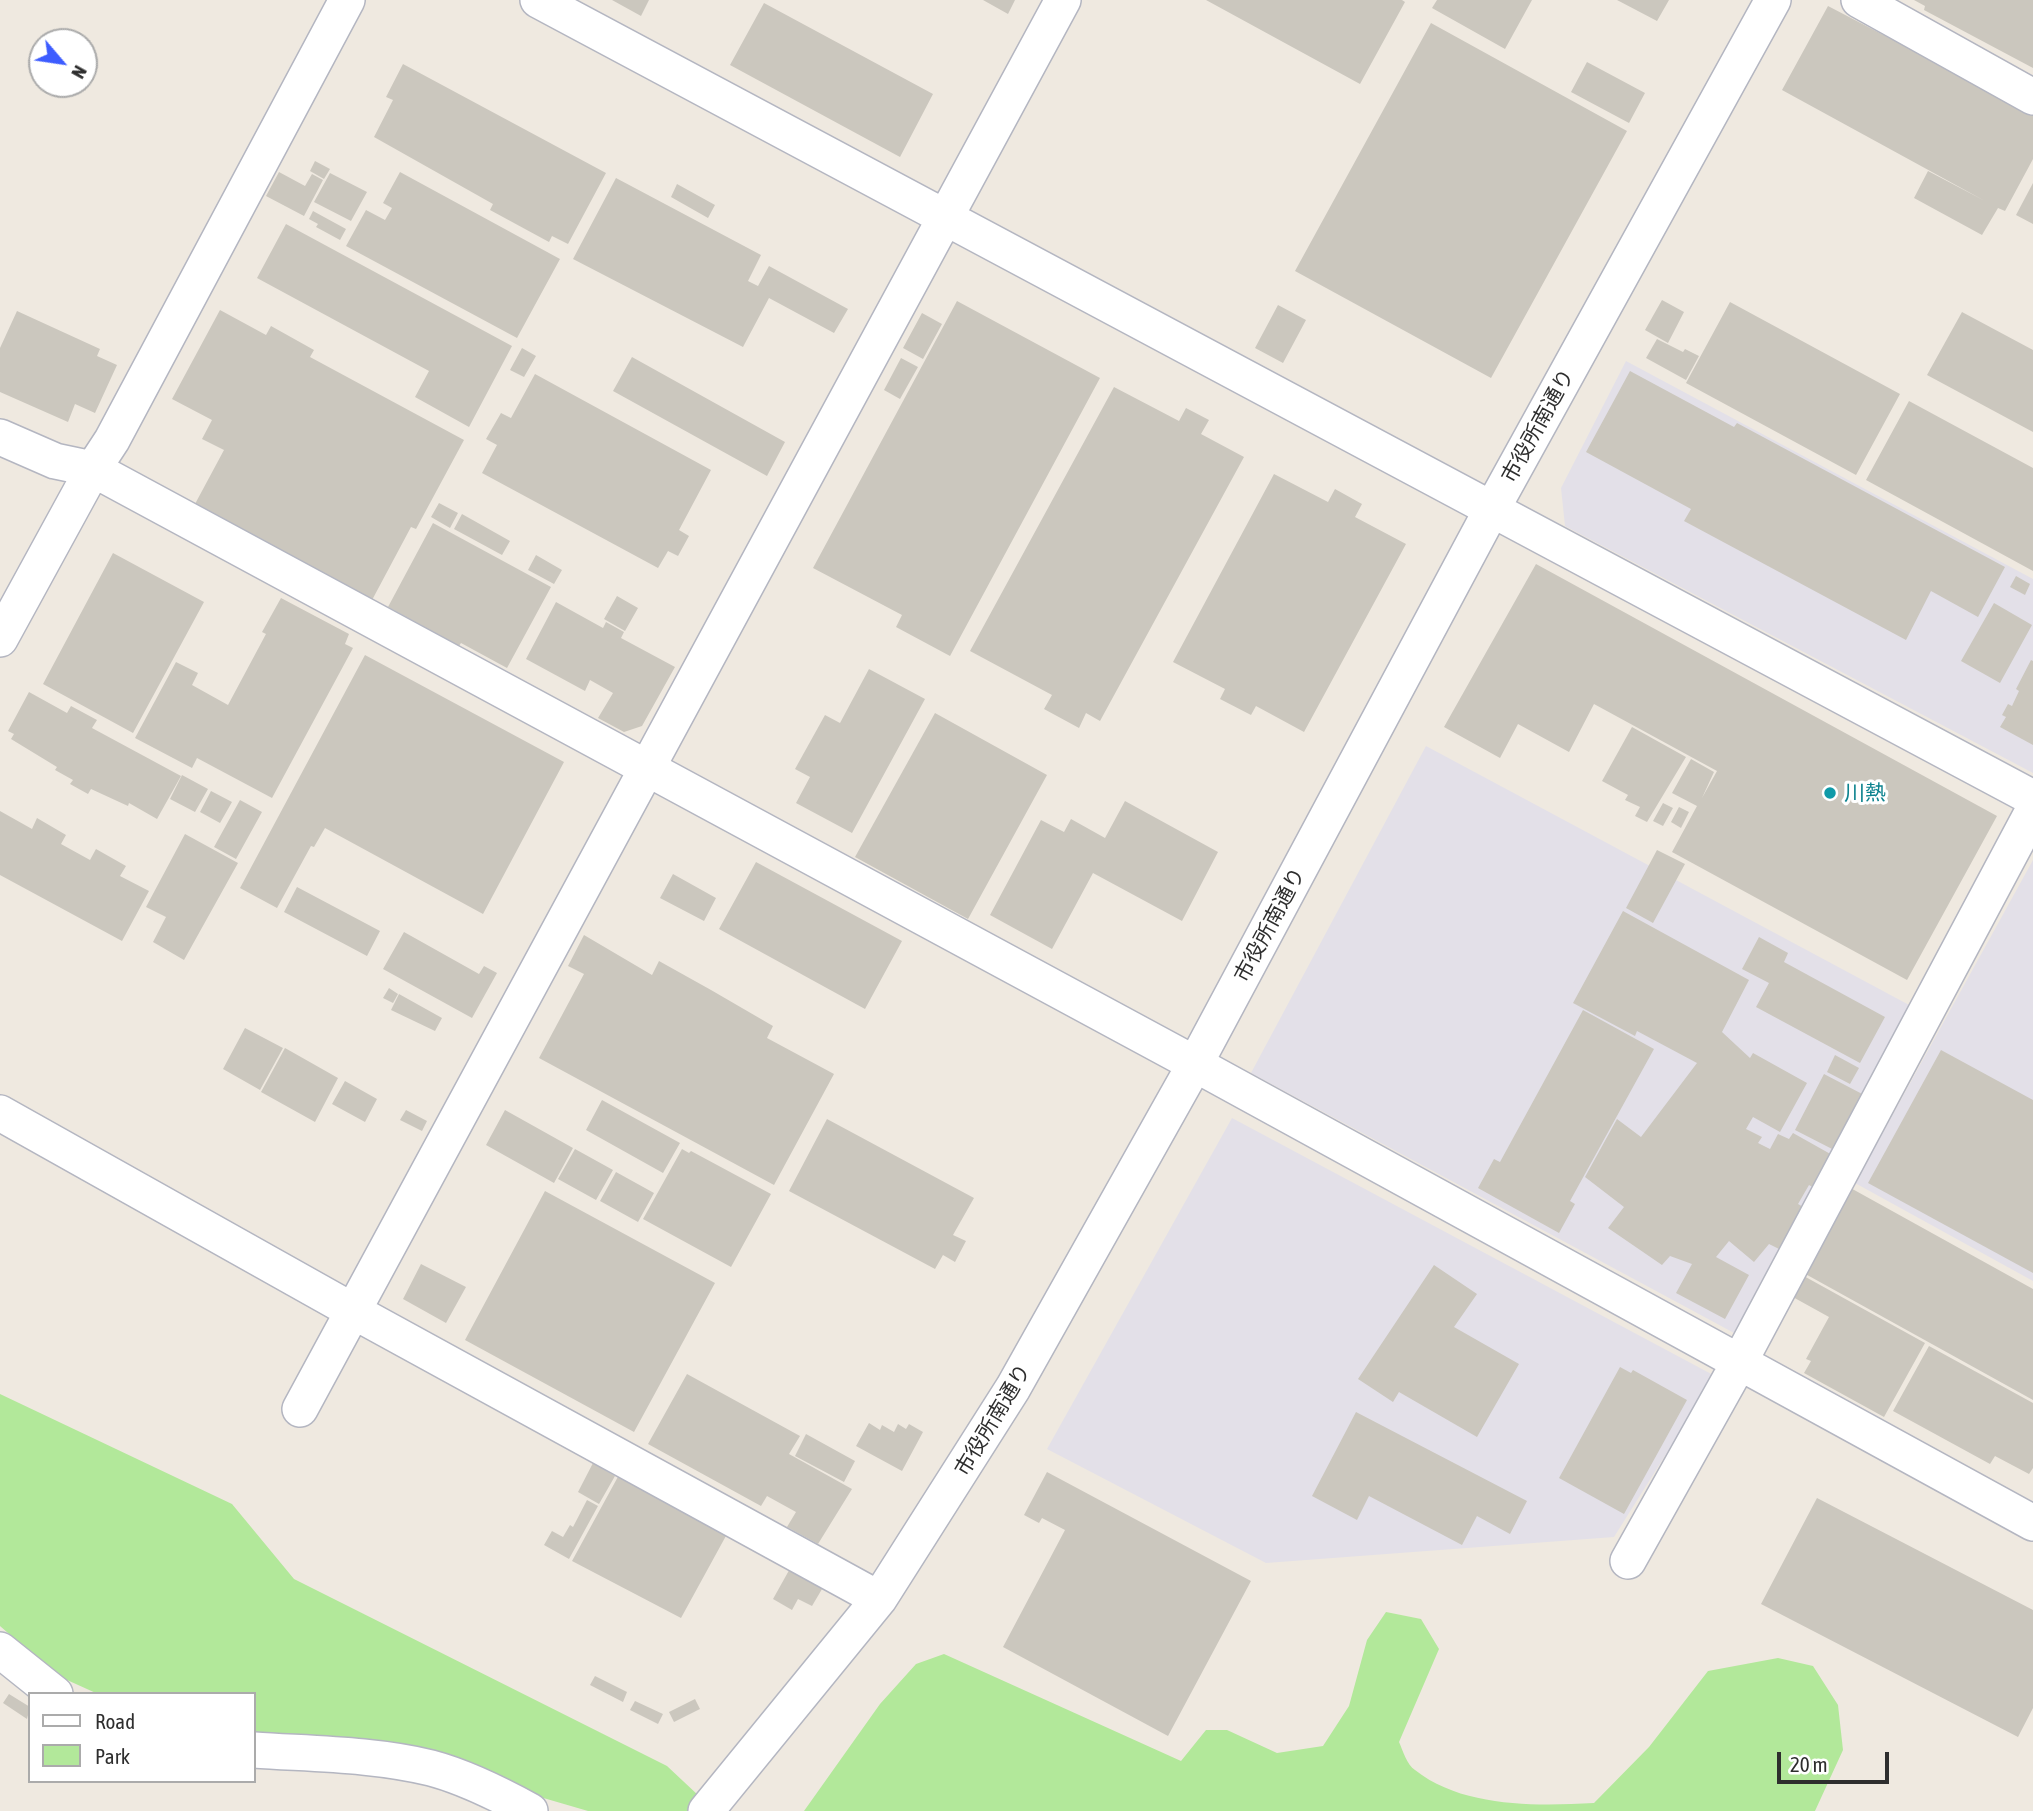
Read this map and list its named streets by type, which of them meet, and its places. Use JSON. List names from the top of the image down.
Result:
{
  "streets": {
    "street": ["市役所南通り"]
  },
  "places": ["川熱"],
  "legend": ["Road", "Park"],
  "scale_bar": "20 m",
  "north": "bottom right"
}
